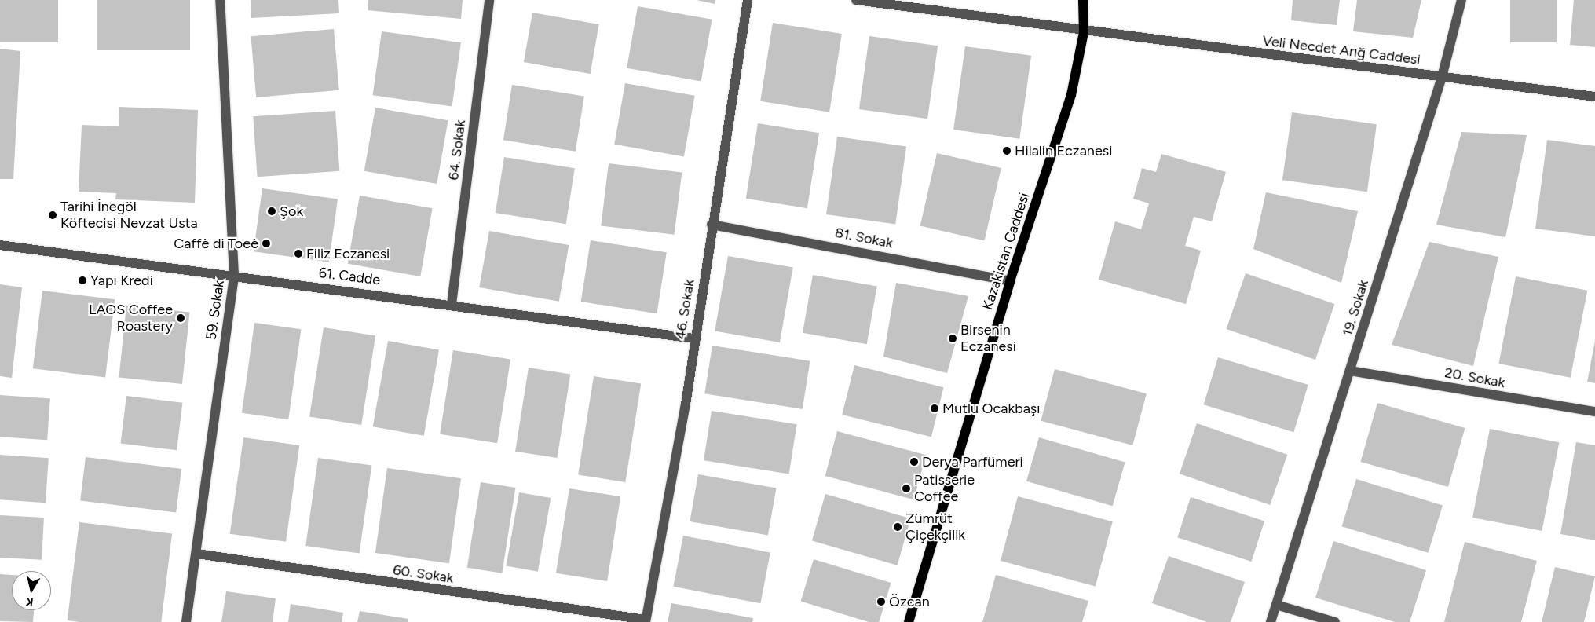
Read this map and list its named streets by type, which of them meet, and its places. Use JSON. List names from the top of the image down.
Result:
{
  "streets": {
    "main road": ["Kazakistan Caddesi"],
    "street": [
      "Veli Necdet Arığ Caddesi",
      "64. Sokak",
      "81. Sokak",
      "61. Cadde",
      "19. Sokak",
      "46. Sokak",
      "59. Sokak",
      "20. Sokak",
      "60. Sokak"
    ]
  },
  "crossings": [
    ["Veli Necdet Arığ Caddesi", "Kazakistan Caddesi"],
    ["Veli Necdet Arığ Caddesi", "19. Sokak"],
    ["64. Sokak", "61. Cadde"],
    ["81. Sokak", "Kazakistan Caddesi"],
    ["81. Sokak", "46. Sokak"],
    ["61. Cadde", "46. Sokak"],
    ["61. Cadde", "59. Sokak"],
    ["19. Sokak", "20. Sokak"],
    ["46. Sokak", "60. Sokak"],
    ["59. Sokak", "60. Sokak"]
  ],
  "places": [
    "Hilalin Eczanesi",
    "Şok",
    "Tarihi İnegöl Köftecisi Nevzat Usta",
    "Caffè di Toeè",
    "Filiz Eczanesi",
    "Yapı Kredi",
    "LAOS Coffee Roastery",
    "Birsenin Eczanesi",
    "Mutlu Ocakbaşı",
    "Derya Parfümeri",
    "Patisserie Coffee",
    "Zümrüt Çiçekçilik",
    "Özcan"
  ],
  "north": "bottom"
}
